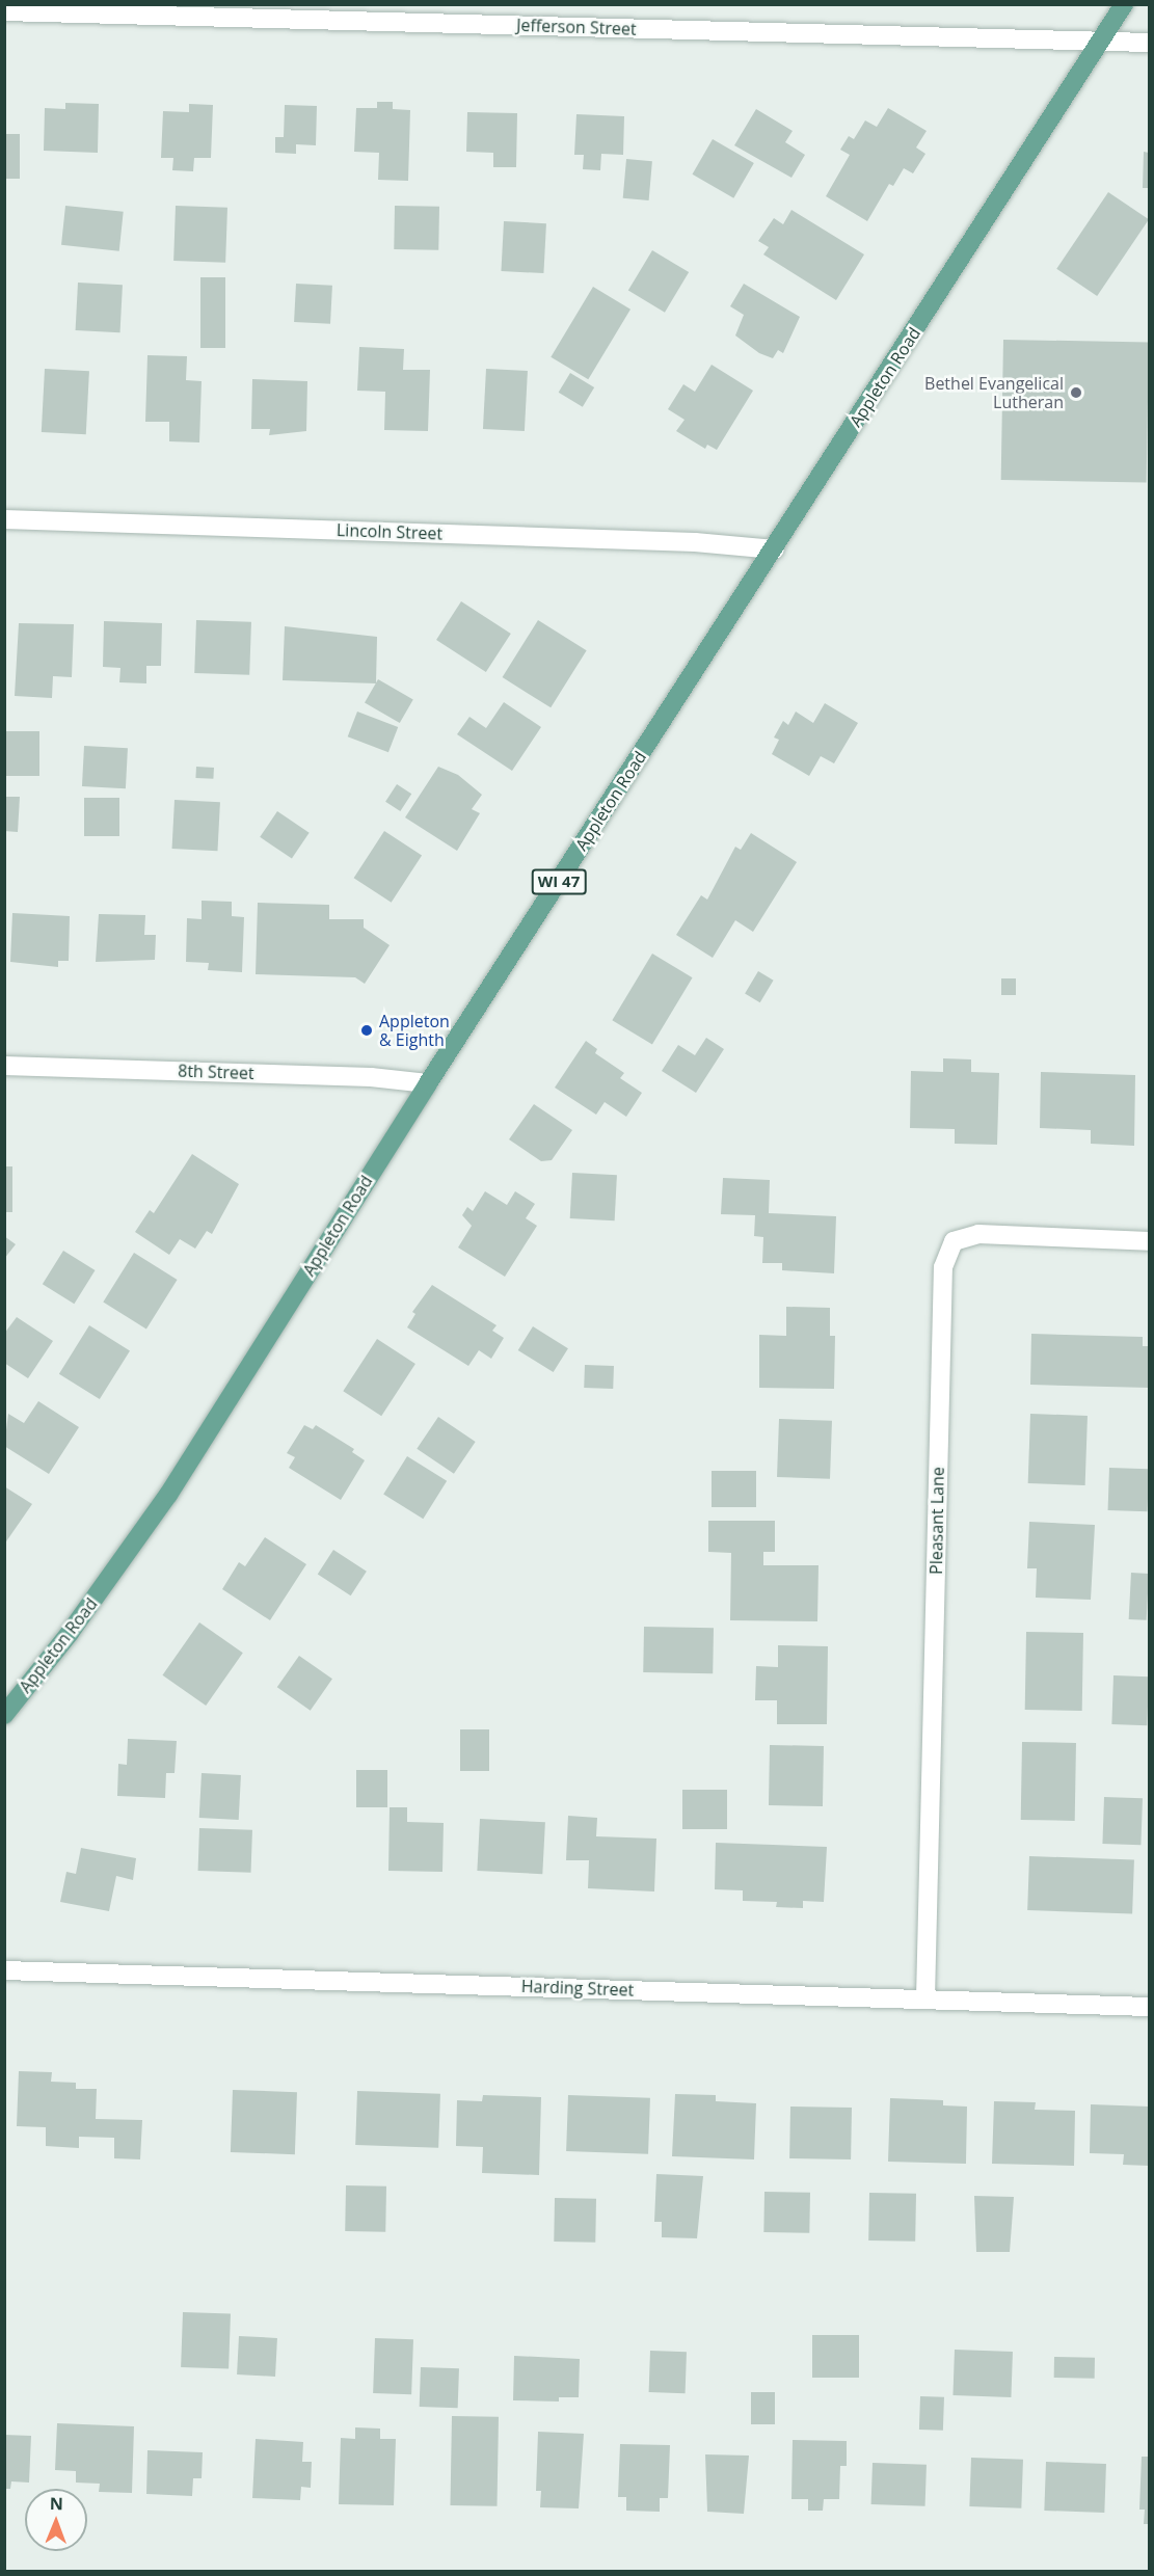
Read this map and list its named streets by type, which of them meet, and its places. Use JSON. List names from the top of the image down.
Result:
{
  "streets": {
    "main road": ["Appleton Road", "WI 47"],
    "street": [
      "Jefferson Street",
      "Lincoln Street",
      "8th Street",
      "Pleasant Lane",
      "Harding Street"
    ]
  },
  "crossings": [
    ["Jefferson Street", "Appleton Road"],
    ["Appleton Road", "Lincoln Street"],
    ["Appleton Road", "8th Street"],
    ["Pleasant Lane", "Harding Street"]
  ],
  "places": ["Bethel Evangelical Lutheran", "Appleton & Eighth"],
  "north": "top"
}
